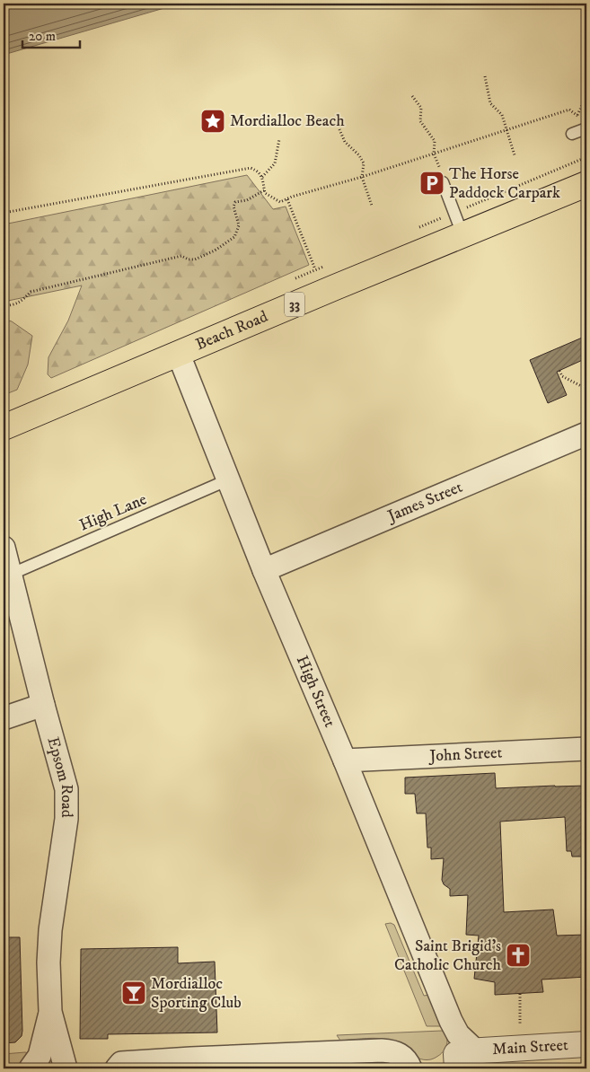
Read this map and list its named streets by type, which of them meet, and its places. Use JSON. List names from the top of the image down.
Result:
{
  "streets": {
    "main road": ["33", "Beach Road"],
    "street": [
      "James Street",
      "High Street",
      "John Street",
      "Epsom Road",
      "Main Street"
    ],
    "lane": ["High Lane"]
  },
  "crossings": [
    ["Beach Road", "High Street"],
    ["James Street", "High Street"],
    ["High Lane", "High Street"],
    ["High Lane", "Epsom Road"],
    ["High Street", "John Street"],
    ["High Street", "Main Street"]
  ],
  "places": {
    "place": ["Mordialloc Beach"],
    "parking": ["The Horse Paddock Carpark"],
    "church": ["Saint Brigid's Catholic Church"],
    "bar": ["Mordialloc Sporting Club"]
  },
  "scale_bar": "20 m"
}
